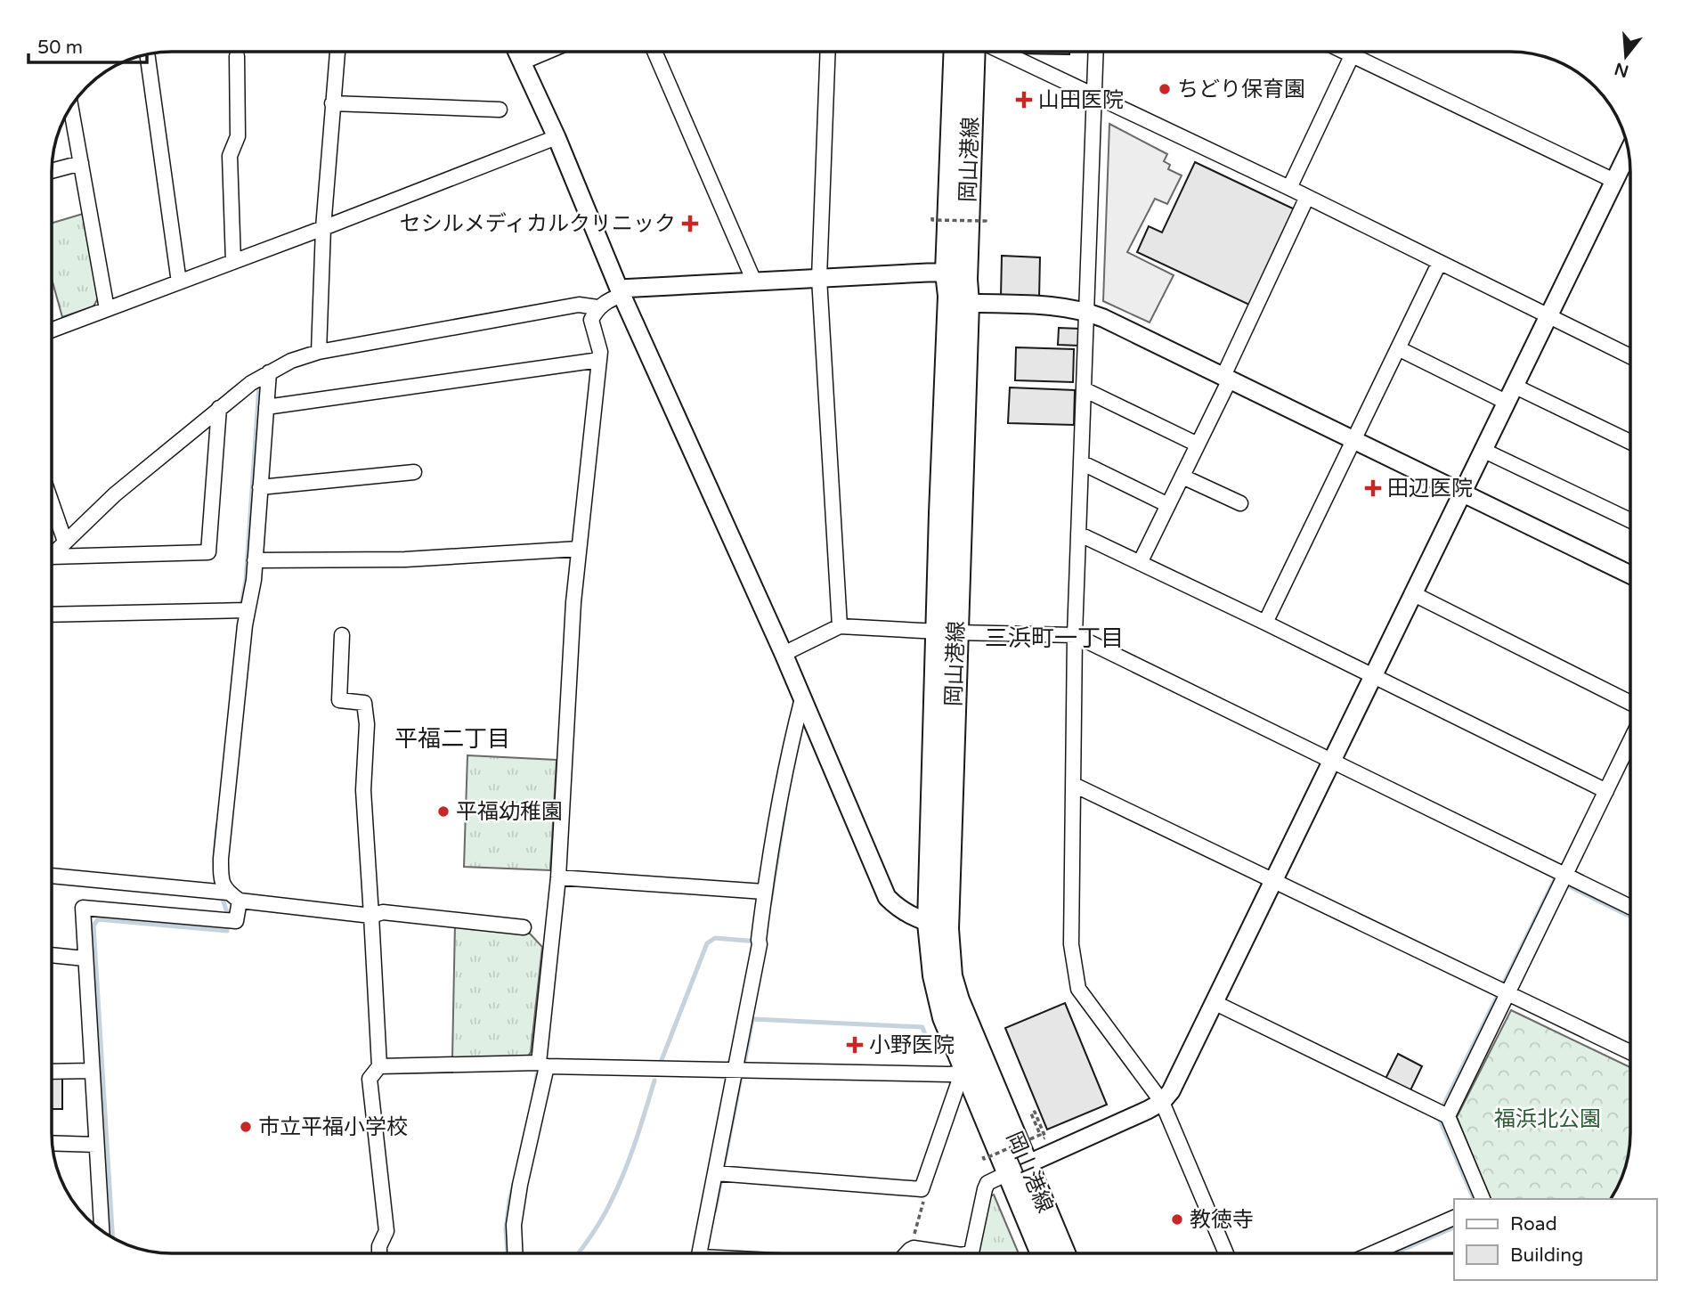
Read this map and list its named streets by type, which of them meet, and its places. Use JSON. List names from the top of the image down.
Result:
{
  "streets": {
    "main road": ["岡山港線"]
  },
  "districts": ["三浜町一丁目", "平福二丁目"],
  "parks": ["福浜北公園"],
  "places": {
    "other": [
      "ちどり保育園",
      "平福幼稚園",
      "市立平福小学校",
      "教徳寺"
    ],
    "health": [
      "山田医院",
      "セシルメディカルクリニック",
      "田辺医院",
      "小野医院"
    ]
  },
  "legend": ["Road", "Building"],
  "scale_bar": "50 m",
  "north": "bottom"
}
